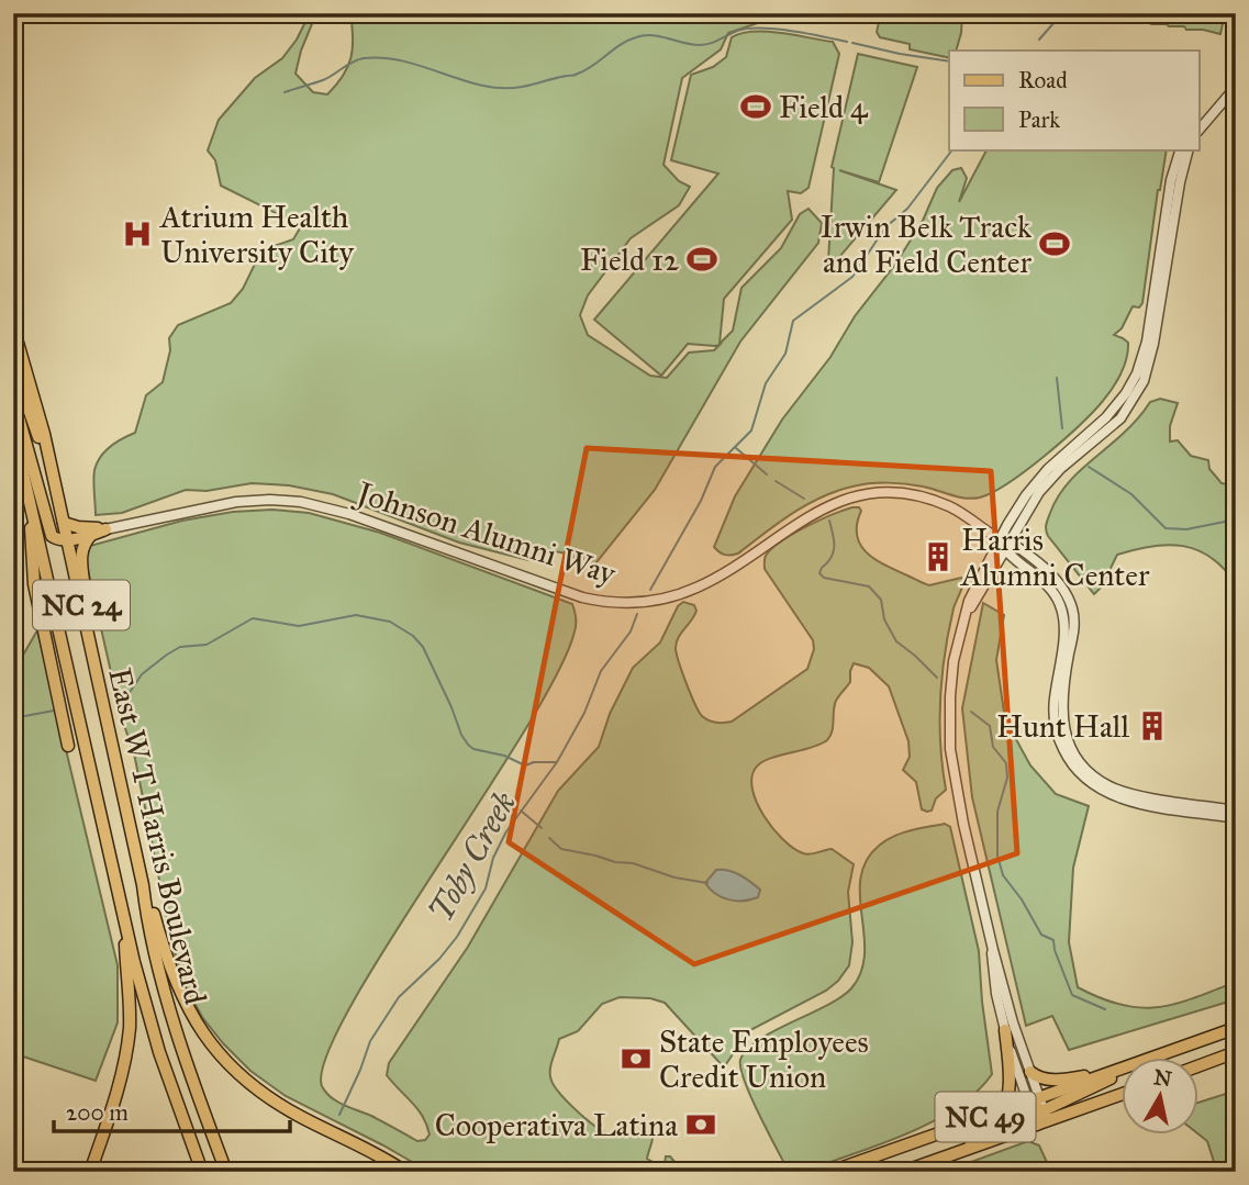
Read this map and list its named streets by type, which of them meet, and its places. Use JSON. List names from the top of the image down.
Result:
{
  "streets": {
    "main road": ["NC 24", "East W T Harris Boulevard", "NC 49"],
    "street": ["Johnson Alumni Way"]
  },
  "water": ["Toby Creek"],
  "places": {
    "sports": ["Field 4", "Irwin Belk Track and Field Center", "Field 12"],
    "hospital": ["Atrium Health University City"],
    "building": ["Harris Alumni Center", "Hunt Hall"],
    "bank": ["State Employees Credit Union", "Cooperativa Latina"]
  },
  "legend": ["Road", "Park"],
  "scale_bar": "200 m",
  "north": "top"
}
